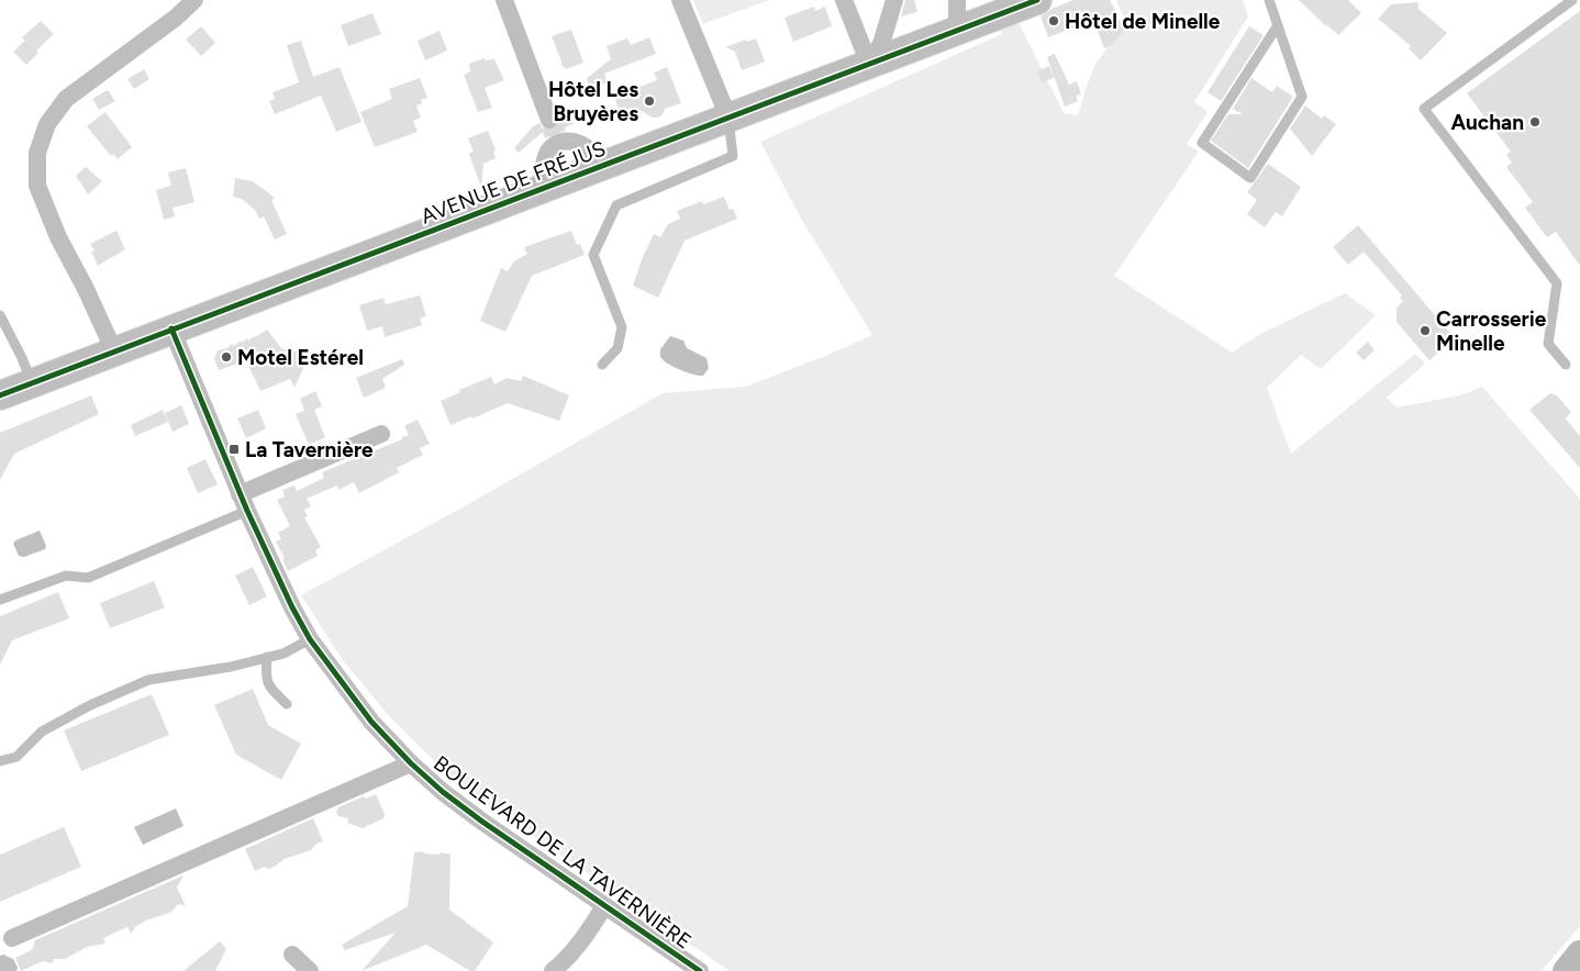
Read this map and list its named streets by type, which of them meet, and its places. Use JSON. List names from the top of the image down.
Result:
{
  "streets": {
    "main road": ["AVENUE DE FRÉJUS"],
    "street": ["BOULEVARD DE LA TAVERNIÈRE"]
  },
  "crossings": [
    ["AVENUE DE FRÉJUS", "BOULEVARD DE LA TAVERNIÈRE"]
  ],
  "places": {
    "other": [
      "Hôtel de Minelle",
      "Hôtel Les Bruyères",
      "Auchan",
      "Carrosserie Minelle",
      "Motel Estérel"
    ],
    "transit": ["La Tavernière"]
  }
}
